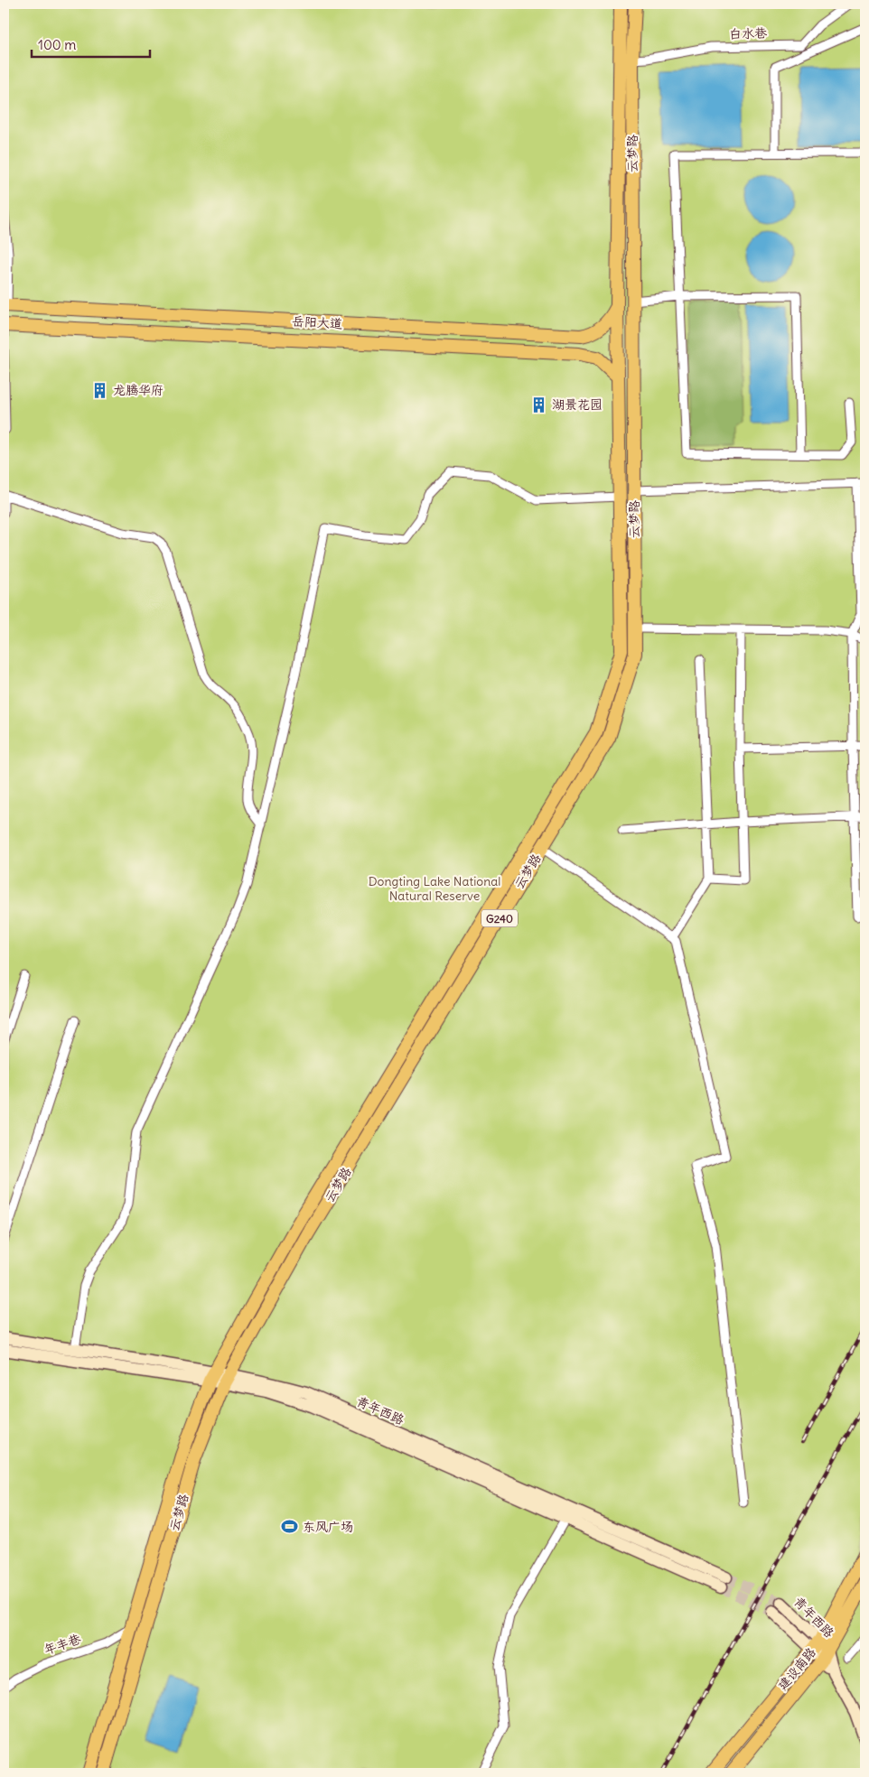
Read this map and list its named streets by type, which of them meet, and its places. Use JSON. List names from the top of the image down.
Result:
{
  "streets": {
    "main road": [
      "云梦路",
      "岳阳大道",
      "G240",
      "青年西路",
      "建设南路"
    ],
    "street": ["白水巷", "年丰巷"]
  },
  "crossings": [
    ["白水巷", "云梦路"],
    ["云梦路", "青年西路"],
    ["岳阳大道", "G240"],
    ["G240", "青年西路"],
    ["G240", "年丰巷"],
    ["青年西路", "建设南路"]
  ],
  "parks": ["Dongting Lake National Natural Reserve"],
  "places": {
    "building": ["龙腾华府", "湖景花园"],
    "sports": ["东风广场"]
  },
  "scale_bar": "100 m"
}
